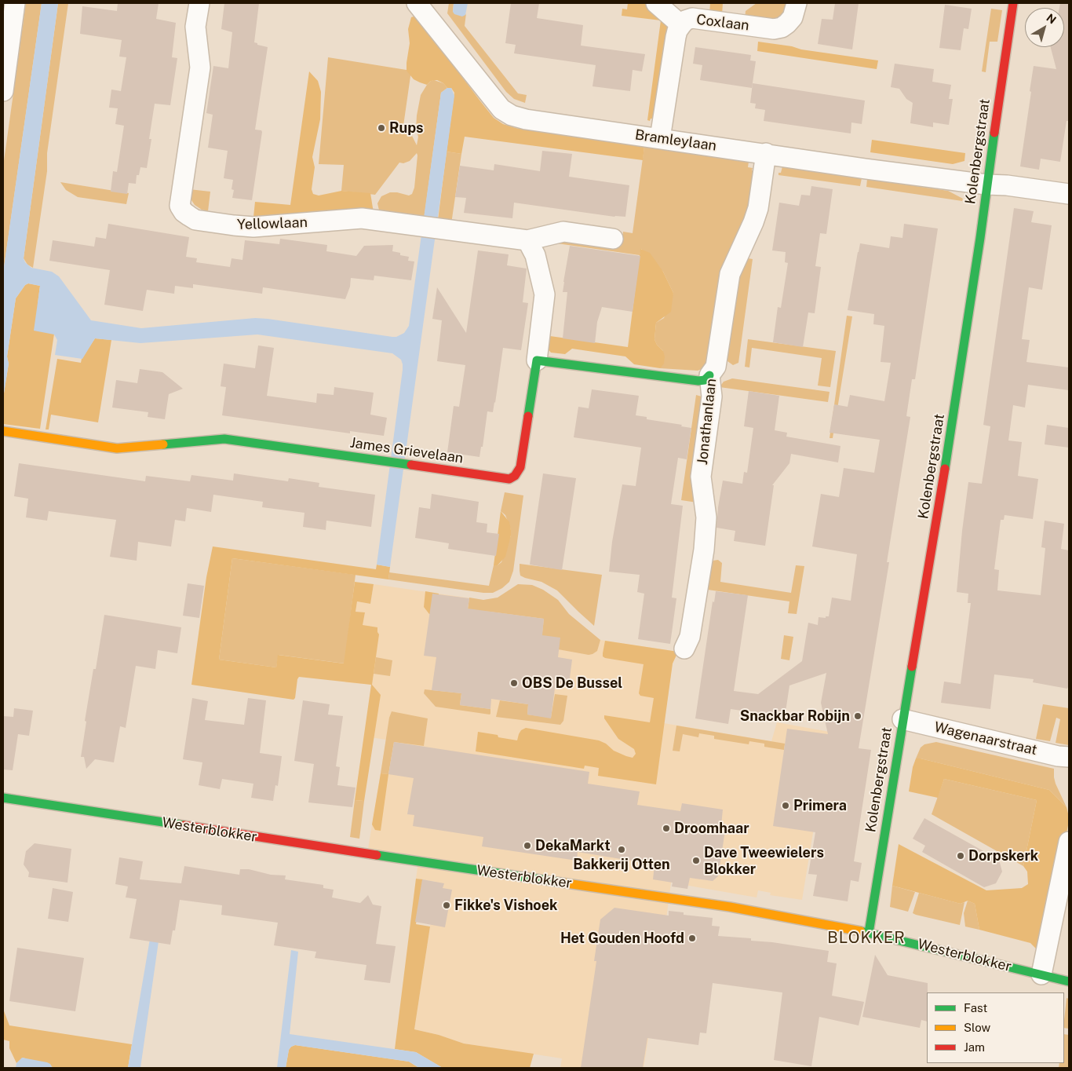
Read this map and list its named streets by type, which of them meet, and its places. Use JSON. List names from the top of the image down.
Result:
{
  "streets": {
    "street": [
      "Coxlaan",
      "Bramleylaan",
      "Kolenbergstraat",
      "Yellowlaan",
      "Jonathanlaan",
      "James Grievelaan",
      "Wagenaarstraat",
      "Westerblokker"
    ]
  },
  "crossings": [
    ["Coxlaan", "Bramleylaan"],
    ["Bramleylaan", "Kolenbergstraat"],
    ["Bramleylaan", "Jonathanlaan"],
    ["Kolenbergstraat", "Wagenaarstraat"],
    ["Kolenbergstraat", "Westerblokker"]
  ],
  "districts": ["BLOKKER"],
  "places": [
    "Rups",
    "OBS De Bussel",
    "Snackbar Robijn",
    "Primera",
    "Droomhaar",
    "DekaMarkt",
    "Bakkerij Otten",
    "Dorpskerk",
    "Dave Tweewielers Blokker",
    "Fikke's Vishoek",
    "Het Gouden Hoofd"
  ],
  "legend": ["Fast", "Slow", "Jam"],
  "north": "top right"
}
